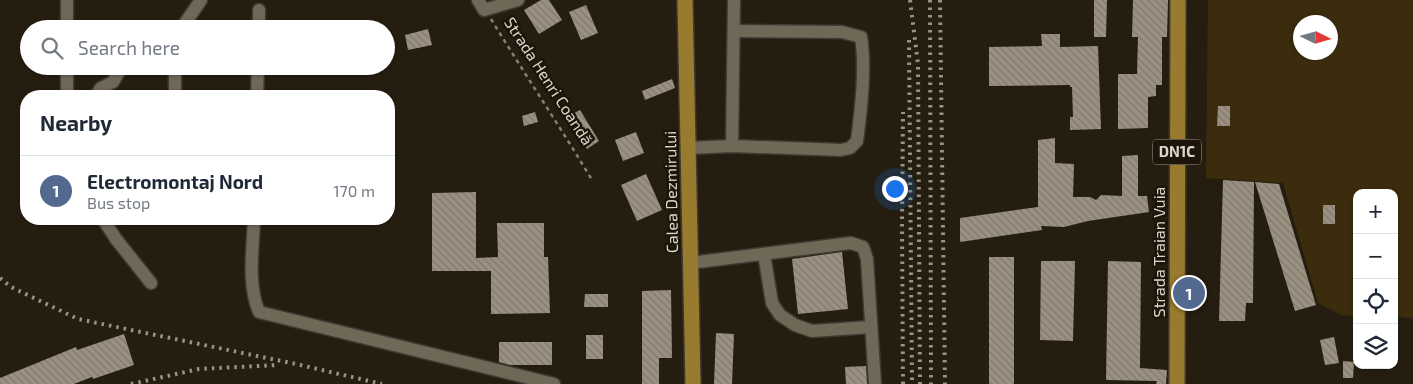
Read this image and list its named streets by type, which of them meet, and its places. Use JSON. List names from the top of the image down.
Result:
{
  "streets": {
    "main road": ["DN1C", "Calea Dezmirului", "Strada Traian Vuia"],
    "path": ["Strada Henri Coandă"]
  },
  "north": "right",
  "page": {
    "search": "Search here",
    "heading": "Nearby",
    "list": [
      {
        "mark": "1",
        "name": "Electromontaj Nord",
        "note": "Bus stop",
        "value": "170 m"
      }
    ],
    "map_buttons": ["+", "−"],
    "pins": "1"
  }
}
